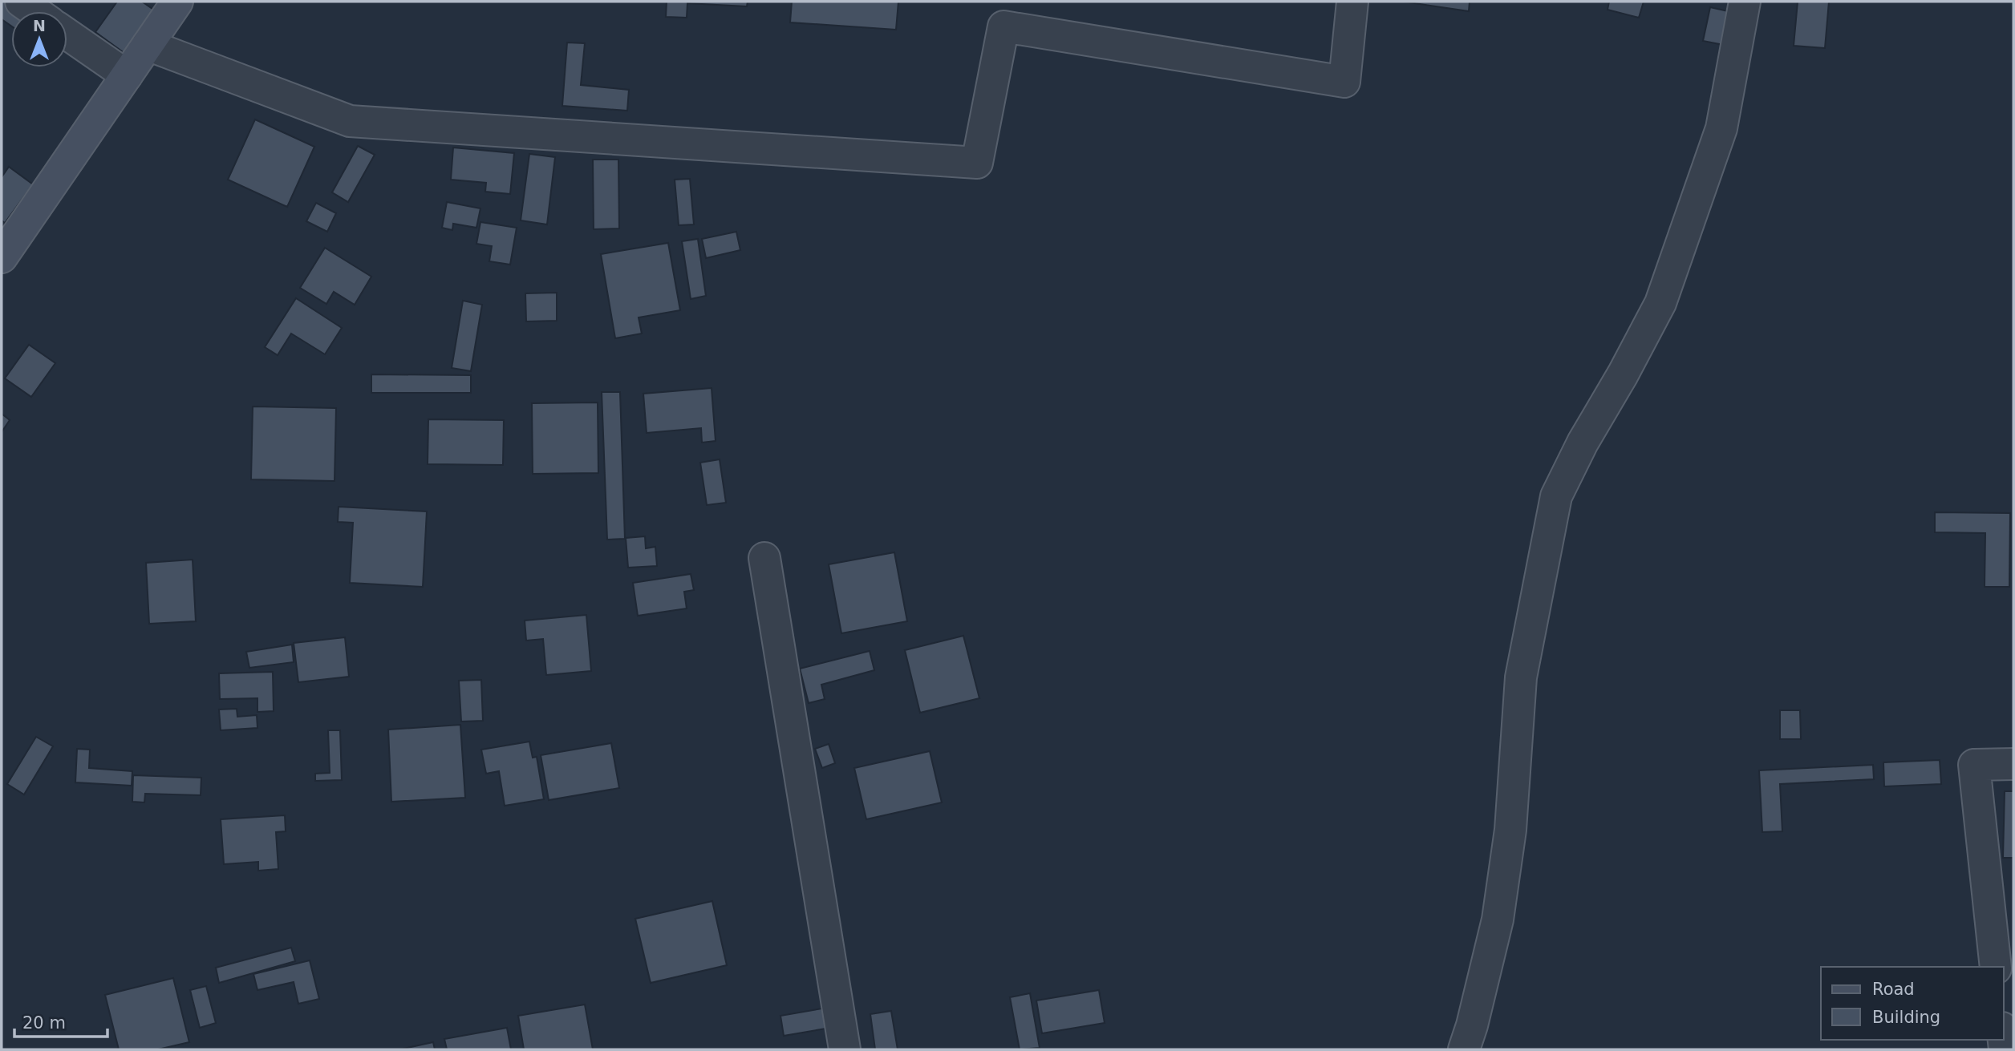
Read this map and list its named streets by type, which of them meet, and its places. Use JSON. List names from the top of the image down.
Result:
{
  "legend": ["Road", "Building"],
  "scale_bar": "20 m",
  "north": "top"
}
